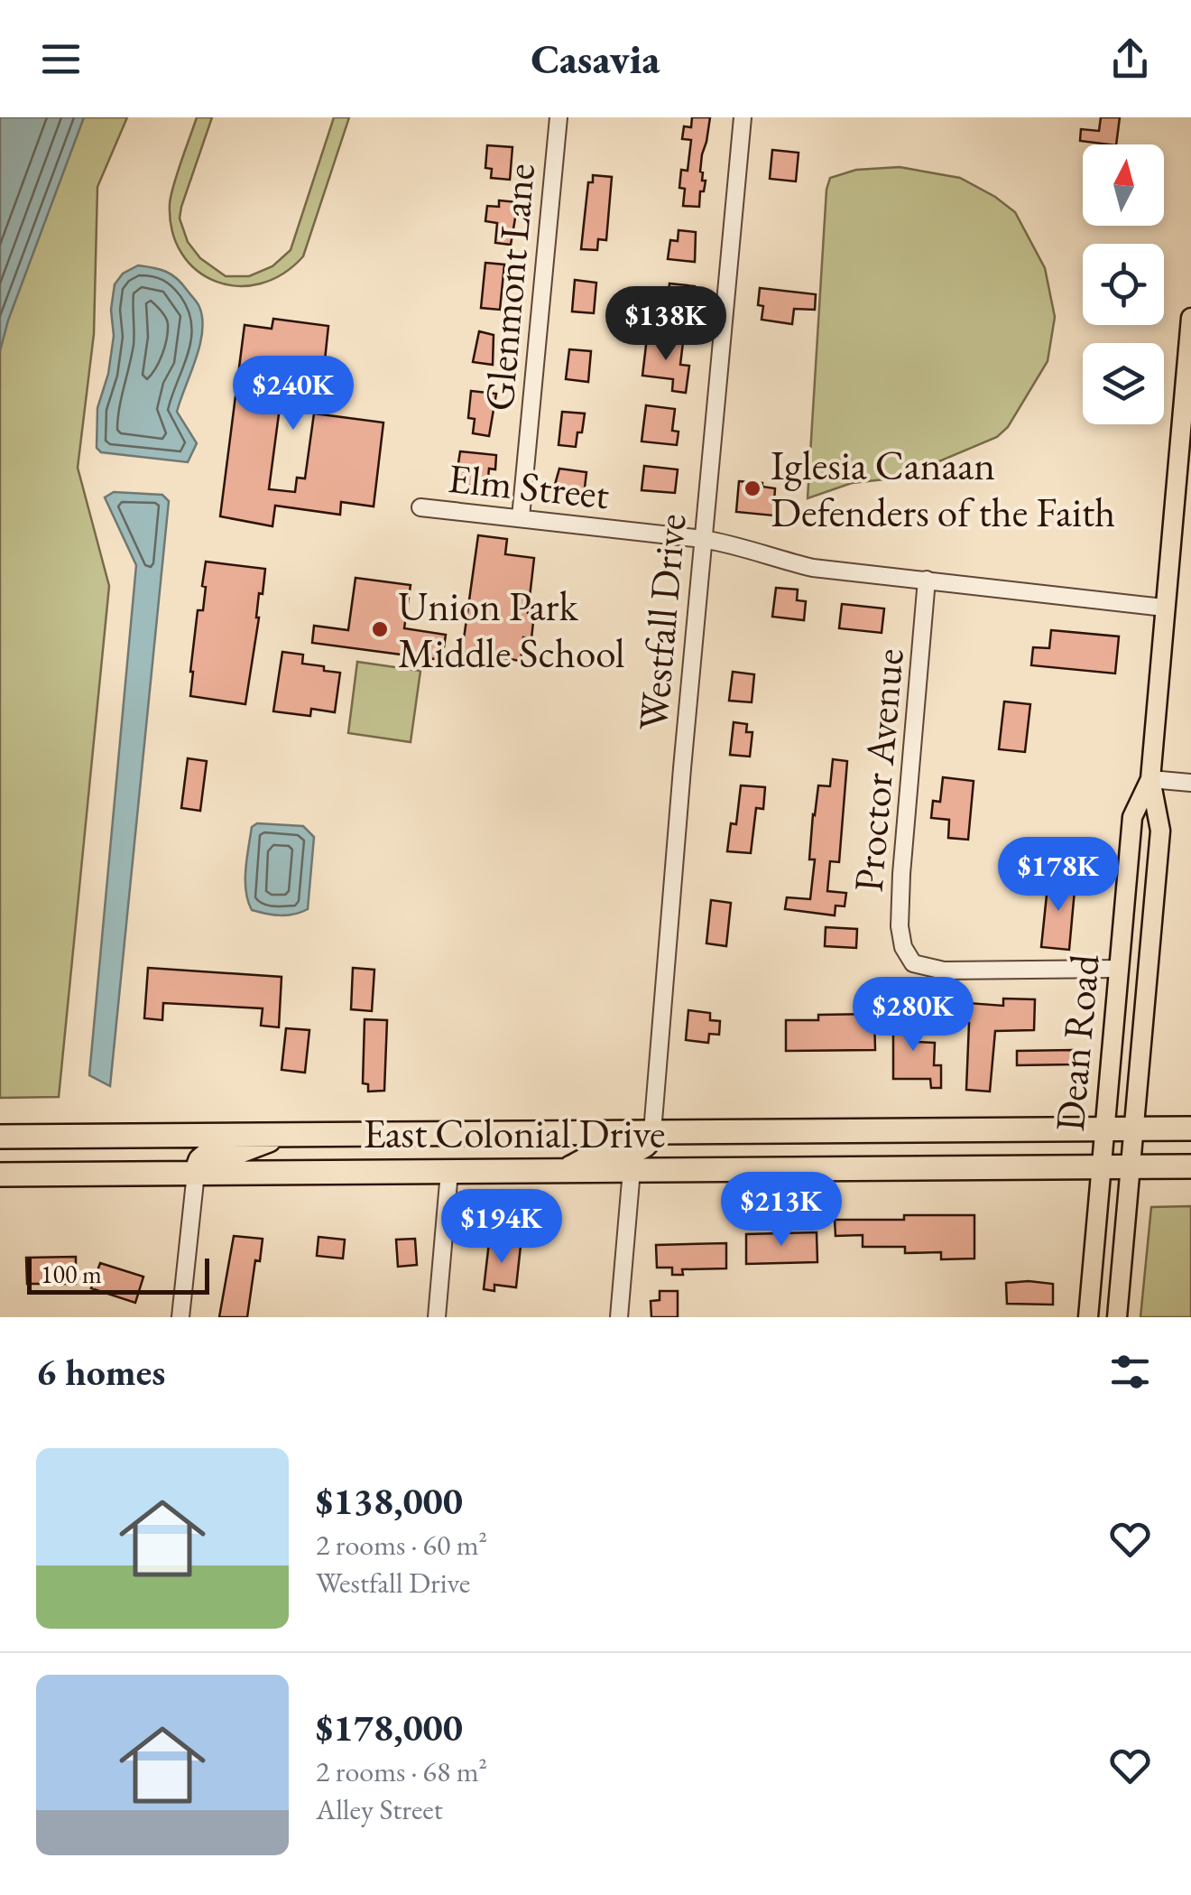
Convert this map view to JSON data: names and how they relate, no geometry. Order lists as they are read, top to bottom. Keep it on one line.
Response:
{"streets":{"highway":["East Colonial Drive"],"main road":["Dean Road"],"street":["Glenmont Lane","Elm Street","Westfall Drive","Proctor Avenue"]},"crossings":[["Glenmont Lane","Elm Street"],["Elm Street","Westfall Drive"],["Elm Street","Proctor Avenue"],["Elm Street","Dean Road"],["Westfall Drive","East Colonial Drive"],["Proctor Avenue","Dean Road"],["Dean Road","East Colonial Drive"]],"places":["Iglesia Canaan Defenders of the Faith","Union Park Middle School"],"scale_bar":"100 m","north":"top","page":{"header":"Casavia","price":["$138K","$240K","$178K","$280K","$213K","$194K"],"scale":"100 m","heading":"6 homes","list":[{"name":"$138,000","note":"2 rooms · 60 m² · Westfall Drive"},{"name":"$178,000","note":"2 rooms · 68 m² · Alley Street"}]}}
